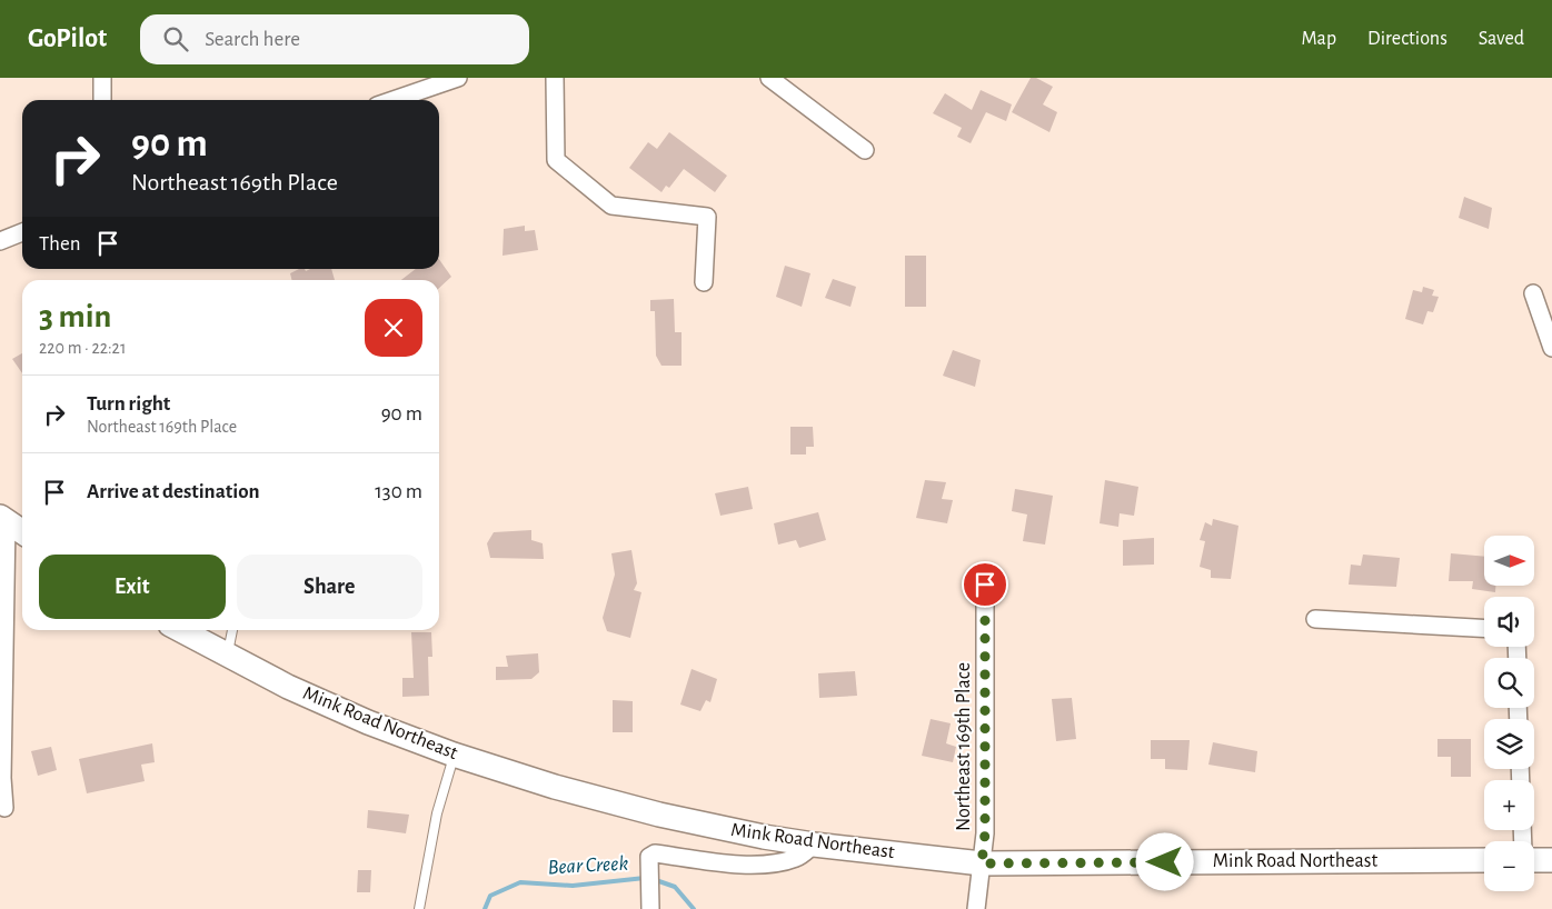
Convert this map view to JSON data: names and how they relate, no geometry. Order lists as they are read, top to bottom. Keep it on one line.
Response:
{"streets":{"street":["Mink Road Northeast","Northeast 169th Place"]},"crossings":[["Mink Road Northeast","Northeast 169th Place"]],"water":["Bear Creek"],"north":"right","page":{"header":"GoPilot","search":"Search here","nav":["Map","Directions","Saved"],"turn":["90 m","Northeast 169th Place"],"then":"Then","heading":["3 min","220 m · 22:21"],"list":[{"name":"Turn right","note":"Northeast 169th Place","value":"90 m"},{"name":"Arrive at destination","value":"130 m"}],"map_buttons":["+","−"],"buttons":["Exit","Share"]}}
